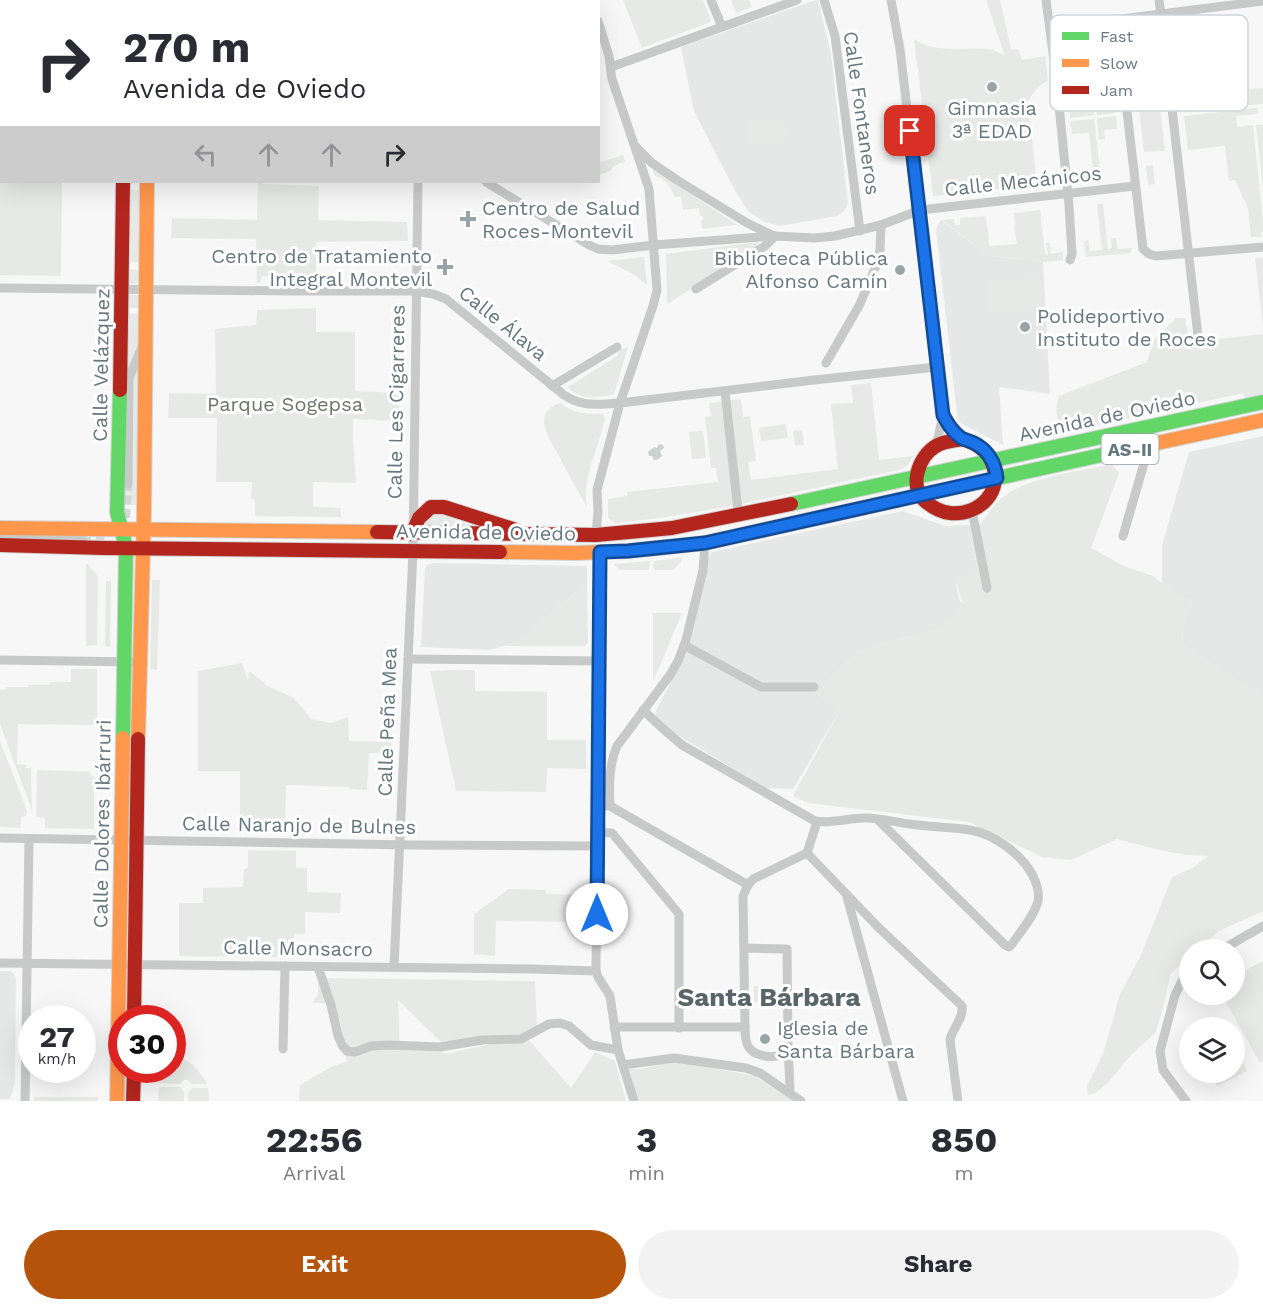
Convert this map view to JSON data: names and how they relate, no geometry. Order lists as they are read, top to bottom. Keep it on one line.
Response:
{"streets":{"main road":["Calle Velázquez","Avenida de Oviedo","AS-II","Calle Dolores Ibárruri"],"street":["Calle Fontaneros","Calle Mecánicos","Calle Álava","Calle Les Cigarreres","Calle Peña Mea","Calle Naranjo de Bulnes","Calle Monsacro"]},"crossings":[["Calle Fontaneros","Calle Mecánicos"],["Calle Álava","Calle Velázquez"],["Calle Álava","Calle Les Cigarreres"],["Calle Velázquez","Avenida de Oviedo"],["Calle Velázquez","Calle Dolores Ibárruri"],["Calle Les Cigarreres","Avenida de Oviedo"],["Calle Les Cigarreres","Calle Peña Mea"],["Avenida de Oviedo","Calle Peña Mea"],["Avenida de Oviedo","Calle Dolores Ibárruri"],["Calle Peña Mea","Calle Naranjo de Bulnes"],["Calle Peña Mea","Calle Monsacro"],["Calle Dolores Ibárruri","Calle Naranjo de Bulnes"],["Calle Dolores Ibárruri","Calle Monsacro"]],"districts":["Santa Bárbara"],"parks":["Parque Sogepsa"],"places":{"other":["Gimnasia 3ª EDAD","Biblioteca Pública Alfonso Camín","Polideportivo Instituto de Roces","Iglesia de Santa Bárbara"],"health":["Centro de Salud Roces-Montevil","Centro de Tratamiento Integral Montevil"]},"legend":["Fast","Slow","Jam"],"page":{"turn":["270 m","Avenida de Oviedo"],"speed":"27 km/h","limit":"30","eta":["22:56","Arrival","3","min","850","m"],"buttons":["Exit","Share"]}}
